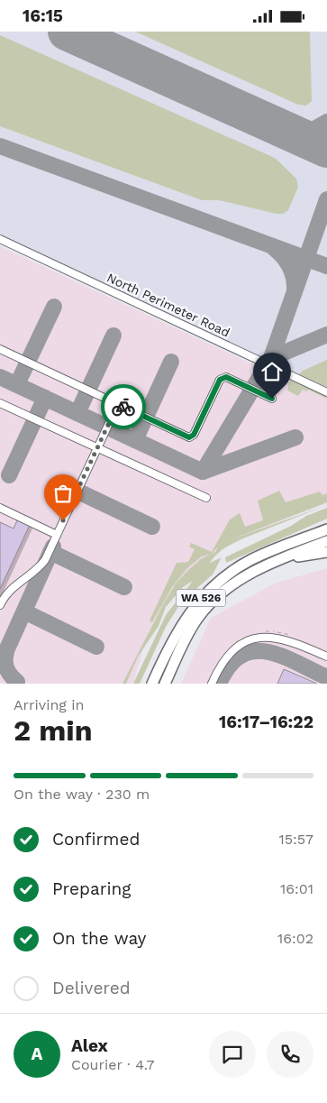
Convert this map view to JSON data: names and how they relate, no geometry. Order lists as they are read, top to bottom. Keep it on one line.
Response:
{"streets":{"highway":["WA 526"],"street":["North Perimeter Road"]},"page":{"status":"16:15","heading":["2 min","Arriving in","16:17–16:22"],"panel":["Alex","Courier · 4.7"],"bar":"On the way · 230 m","list":[["Confirmed","15:57"],["Preparing","16:01"],["On the way","16:02"],"Delivered"],"round":"A"}}
